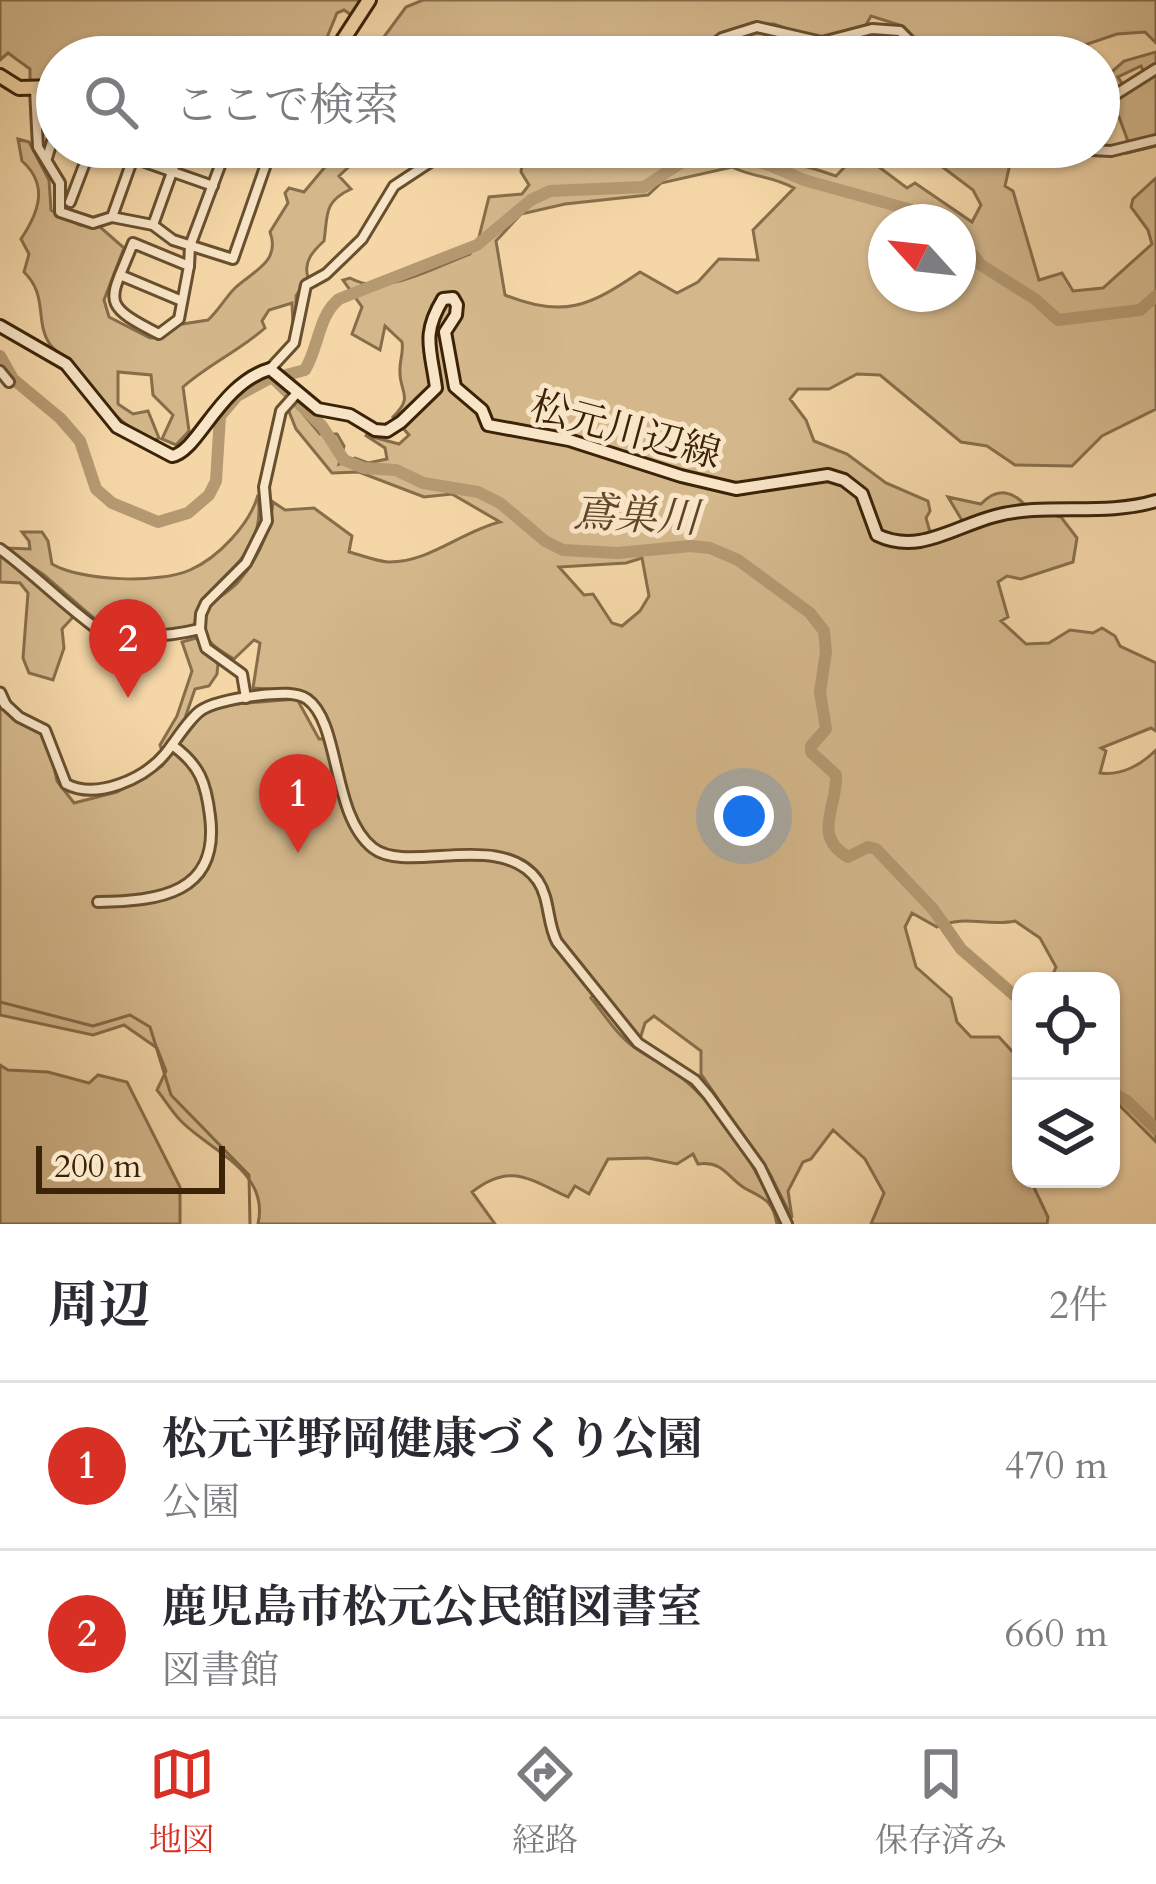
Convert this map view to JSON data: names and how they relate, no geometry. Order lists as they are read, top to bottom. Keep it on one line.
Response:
{"streets":{"main road":["松元川辺線"]},"water":["鳶巣川"],"scale_bar":"200 m","north":"top left","page":{"search":"ここで検索","pins":["2","1"],"scale":"200 m","heading":["周辺","2件"],"list":[{"mark":"1","name":"松元平野岡健康づくり公園","note":"公園","value":"470 m"},{"mark":"2","name":"鹿児島市松元公民館図書室","note":"図書館","value":"660 m"}],"nav":["地図","経路","保存済み"]}}
